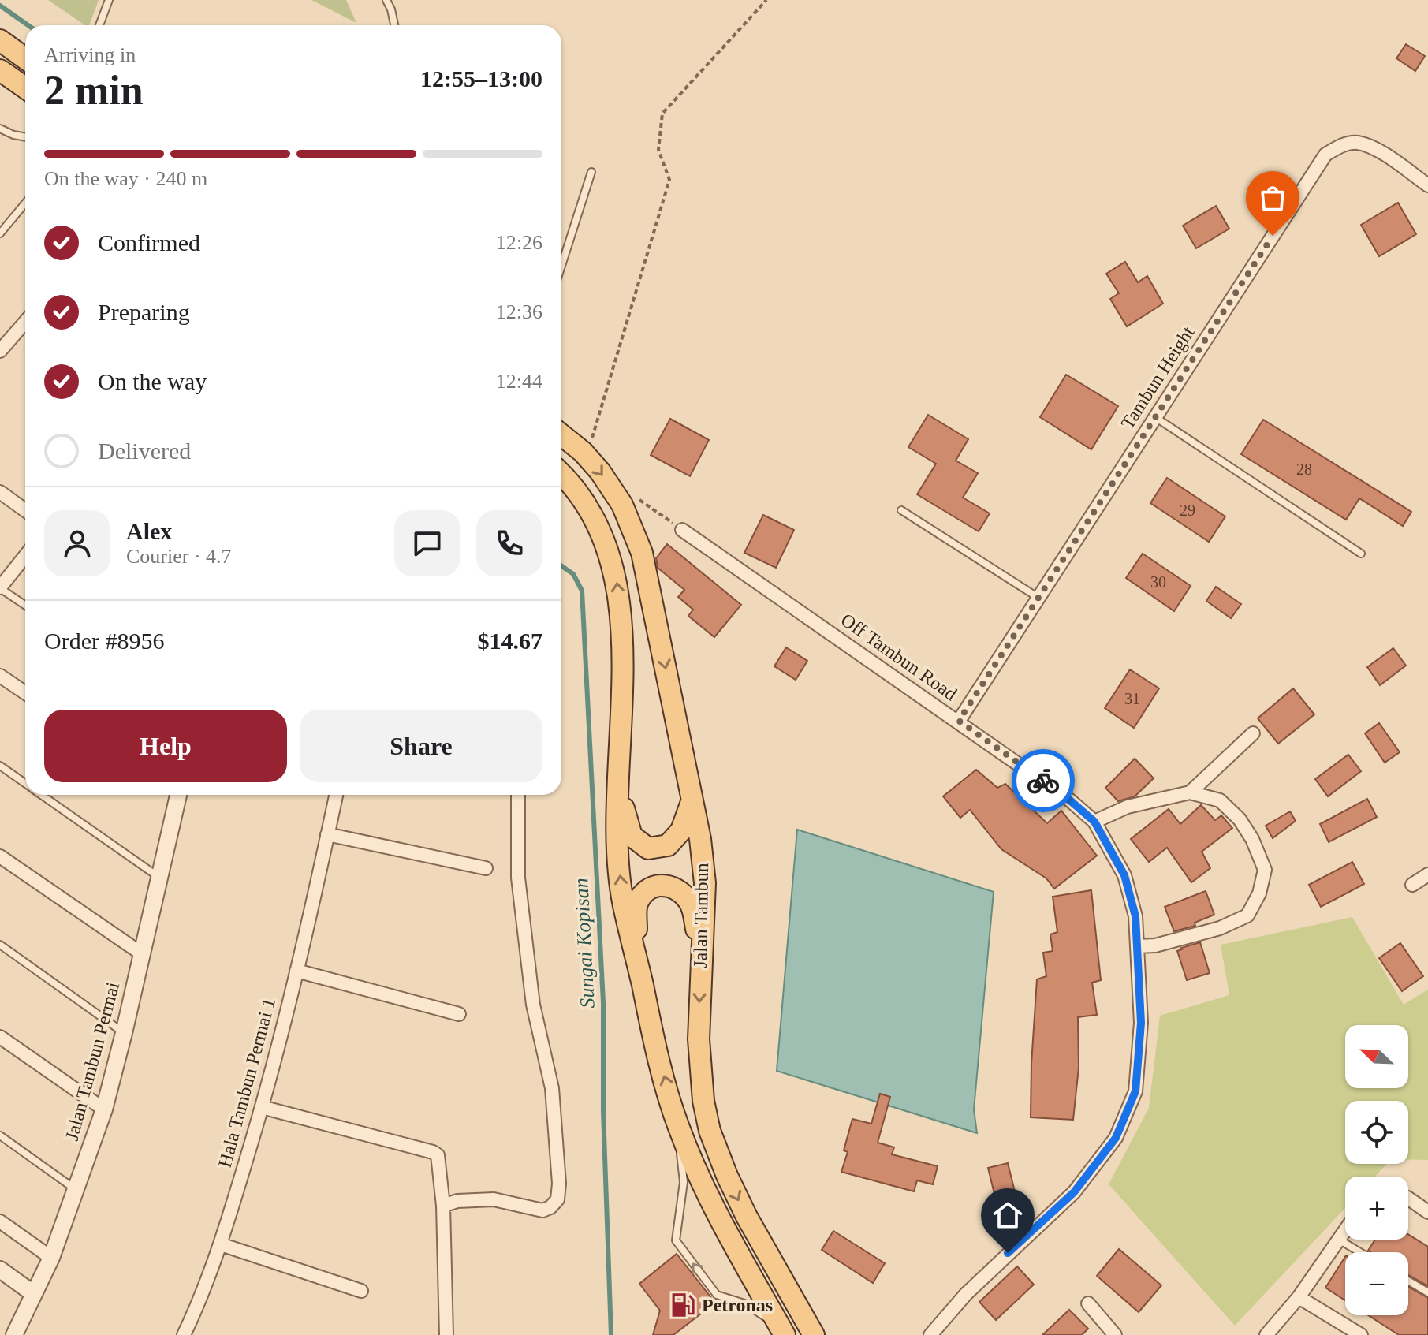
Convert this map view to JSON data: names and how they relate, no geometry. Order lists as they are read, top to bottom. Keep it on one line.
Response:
{"streets":{"main road":["Jalan Tambun"],"street":["Tambun Height","Off Tambun Road","Jalan Tambun Permai","Hala Tambun Permai 1"]},"crossings":[["Tambun Height","Off Tambun Road"]],"water":["Sungai Kopisan"],"places":{"fuel station":["Petronas"]},"house_numbers":["28","29","30","31"],"north":"top left","page":{"heading":["2 min","Arriving in","12:55–13:00"],"panel":["Alex","Courier · 4.7","Order #8956","$14.67"],"bar":"On the way · 240 m","list":[["Confirmed","12:26"],["Preparing","12:36"],["On the way","12:44"],"Delivered"],"buttons":["Help","Share"],"map_buttons":["+","−"]}}
